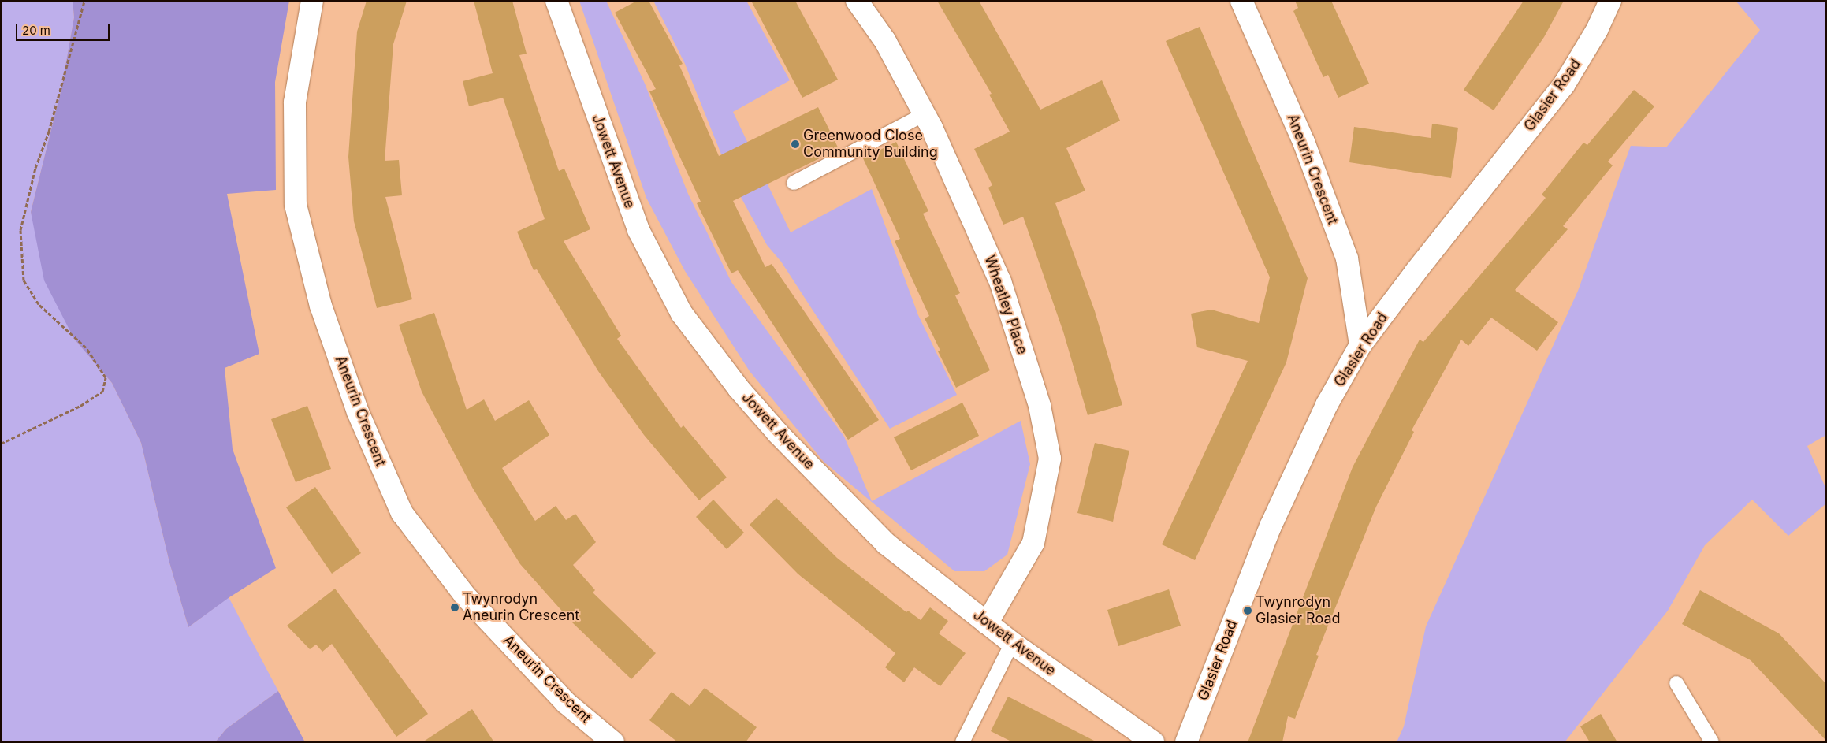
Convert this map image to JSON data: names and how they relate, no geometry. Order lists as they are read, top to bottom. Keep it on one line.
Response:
{"streets":{"street":["Glasier Road","Jowett Avenue","Aneurin Crescent","Wheatley Place"]},"crossings":[["Glasier Road","Aneurin Crescent"],["Jowett Avenue","Wheatley Place"]],"places":["Greenwood Close Community Building","Twynrodyn Aneurin Crescent","Twynrodyn Glasier Road"],"scale_bar":"20 m"}
